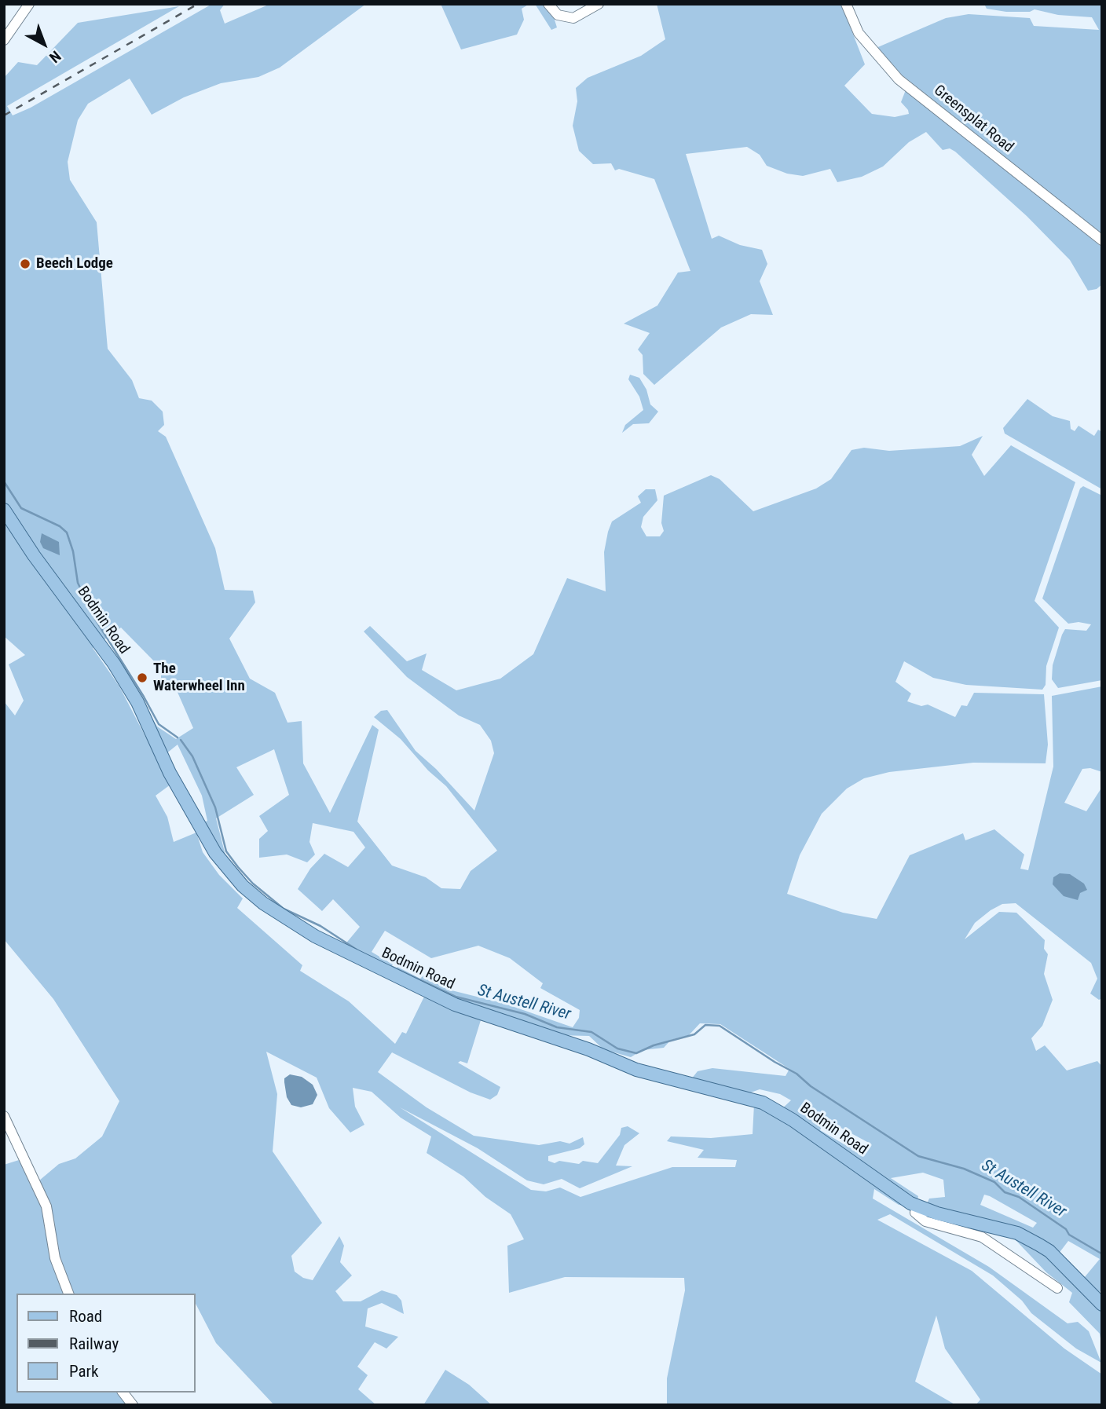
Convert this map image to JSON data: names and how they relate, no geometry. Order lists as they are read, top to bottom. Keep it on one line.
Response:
{"streets":{"main road":["Bodmin Road"],"street":["Greensplat Road"]},"water":["St Austell River"],"places":["Beech Lodge","The Waterwheel Inn"],"legend":["Road","Railway","Park"],"north":"bottom right"}
